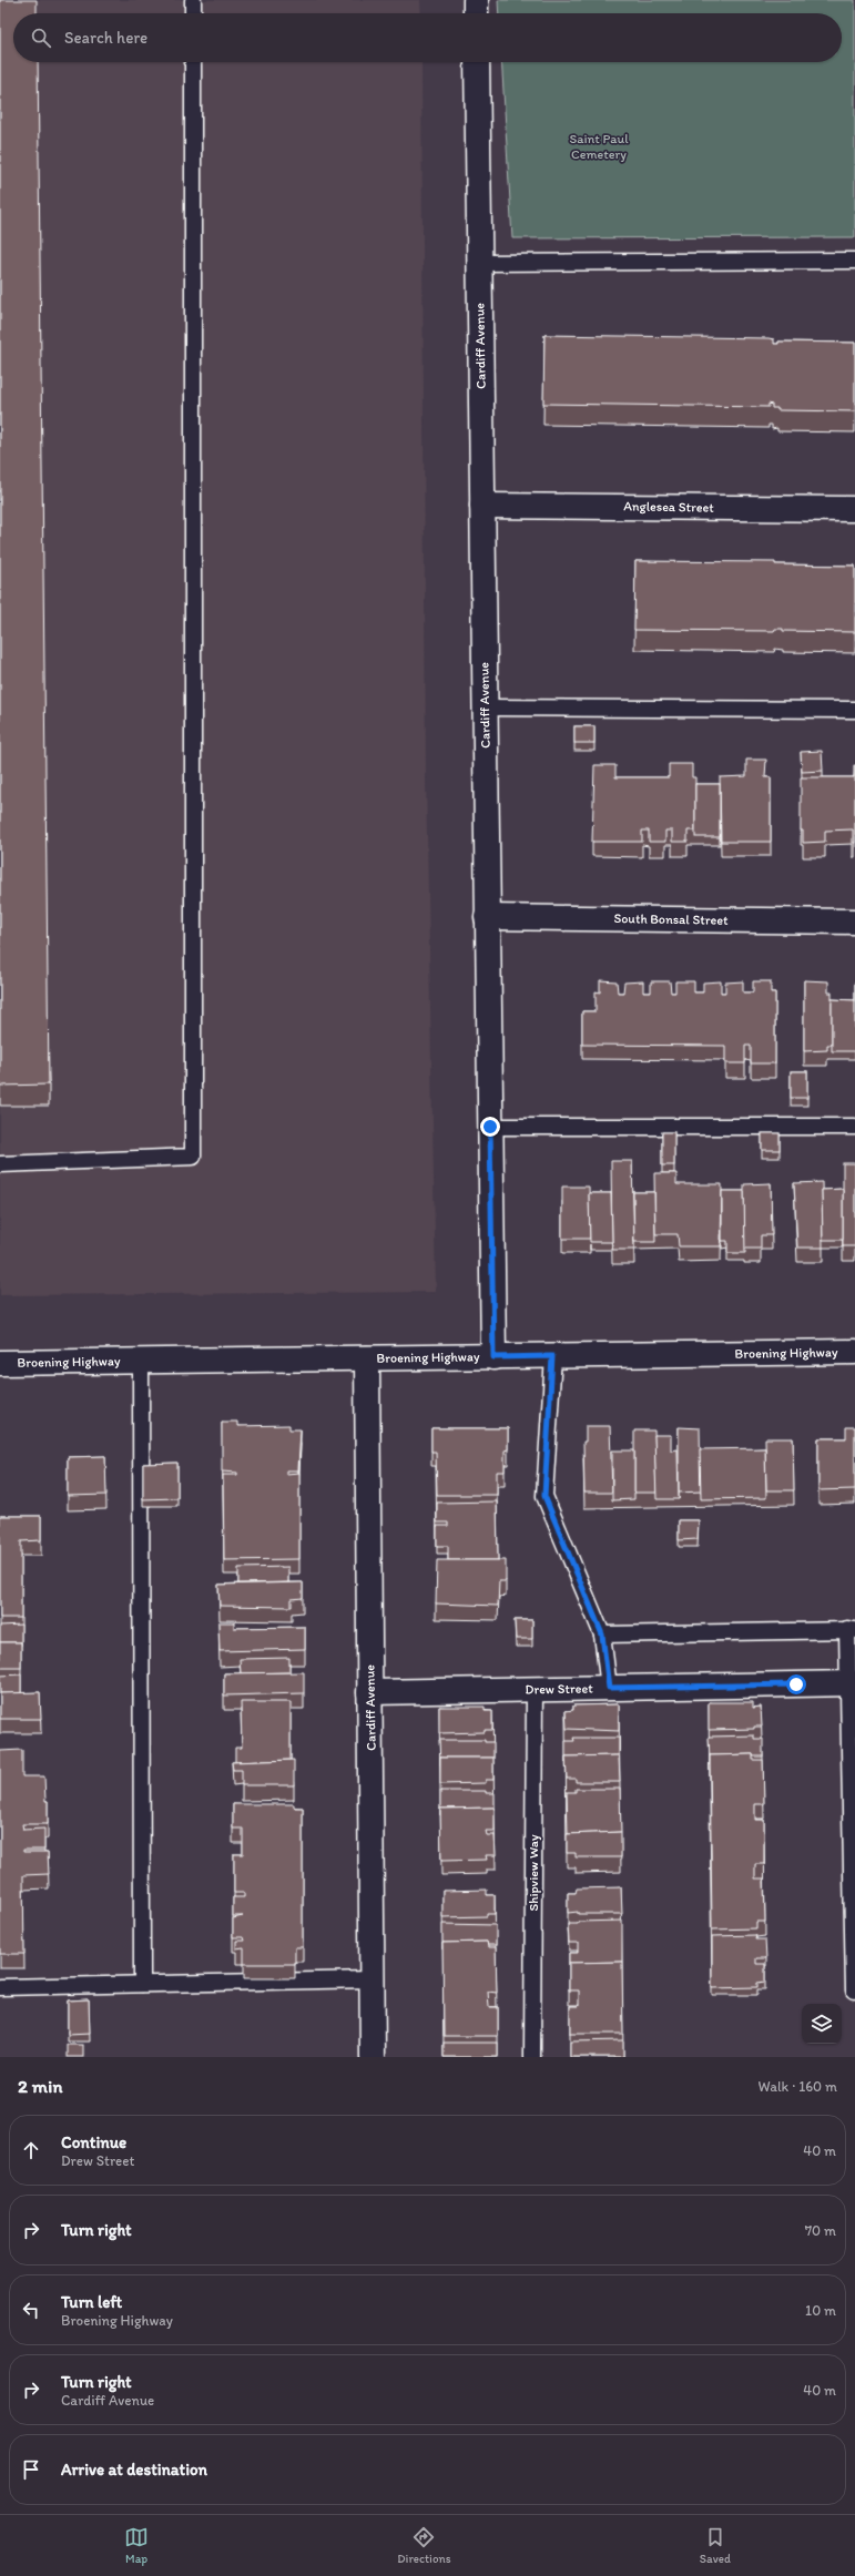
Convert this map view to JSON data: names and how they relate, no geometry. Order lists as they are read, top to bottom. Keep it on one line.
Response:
{"streets":{"street":["Cardiff Avenue","Anglesea Street","South Bonsal Street","Broening Highway","Drew Street"],"lane":["Shipview Way"]},"crossings":[["Cardiff Avenue","Anglesea Street"],["Cardiff Avenue","South Bonsal Street"],["Cardiff Avenue","Broening Highway"],["Cardiff Avenue","Drew Street"],["Drew Street","Shipview Way"]],"parks":["Saint Paul Cemetery"],"page":{"search":"Search here","heading":["2 min","Walk · 160 m"],"list":[["Continue","Drew Street","40 m"],["Turn right","70 m"],["Turn left","Broening Highway","10 m"],["Turn right","Cardiff Avenue","40 m"],"Arrive at destination"],"nav":["Map","Directions","Saved"]}}
